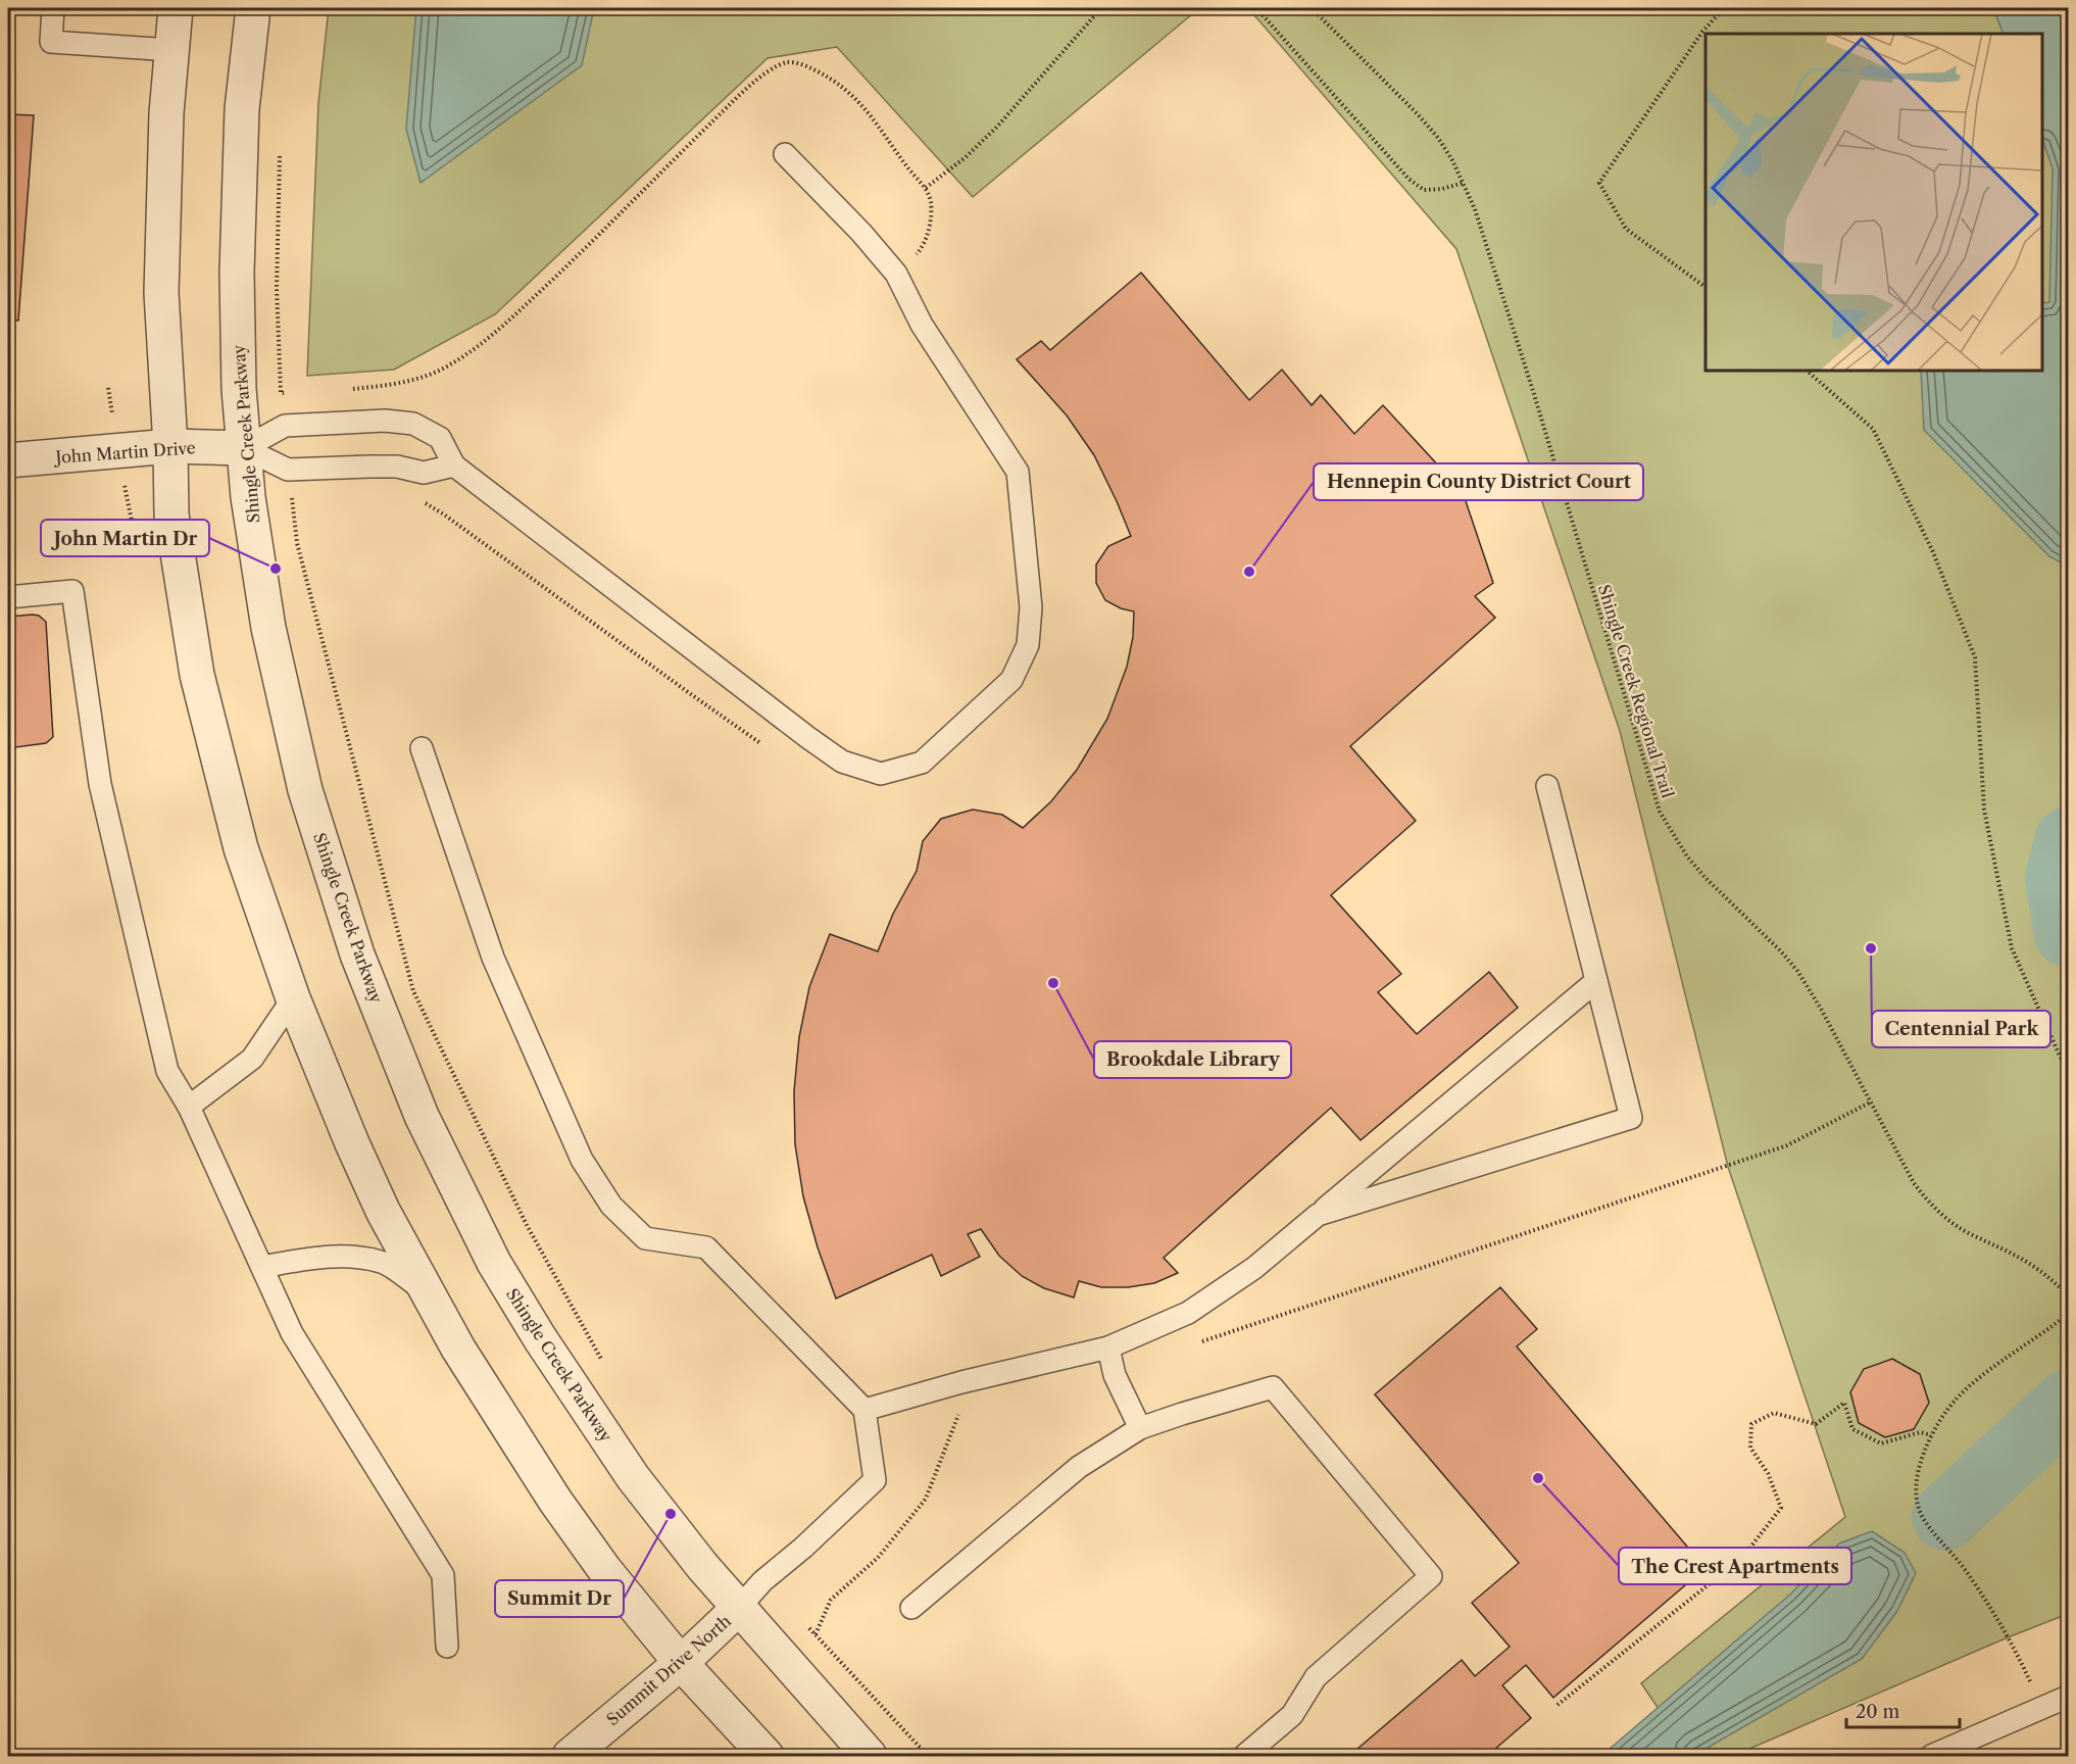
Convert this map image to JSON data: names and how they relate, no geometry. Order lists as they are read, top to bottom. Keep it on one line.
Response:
{"streets":{"street":["Shingle Creek Parkway","John Martin Drive","Summit Drive North"],"path":["Shingle Creek Regional Trail"]},"crossings":[["Shingle Creek Parkway","John Martin Drive"],["Shingle Creek Parkway","Summit Drive North"]],"places":["John Martin Dr","Hennepin County District Court","Centennial Park","Brookdale Library","The Crest Apartments","Summit Dr"],"scale_bar":"20 m"}
